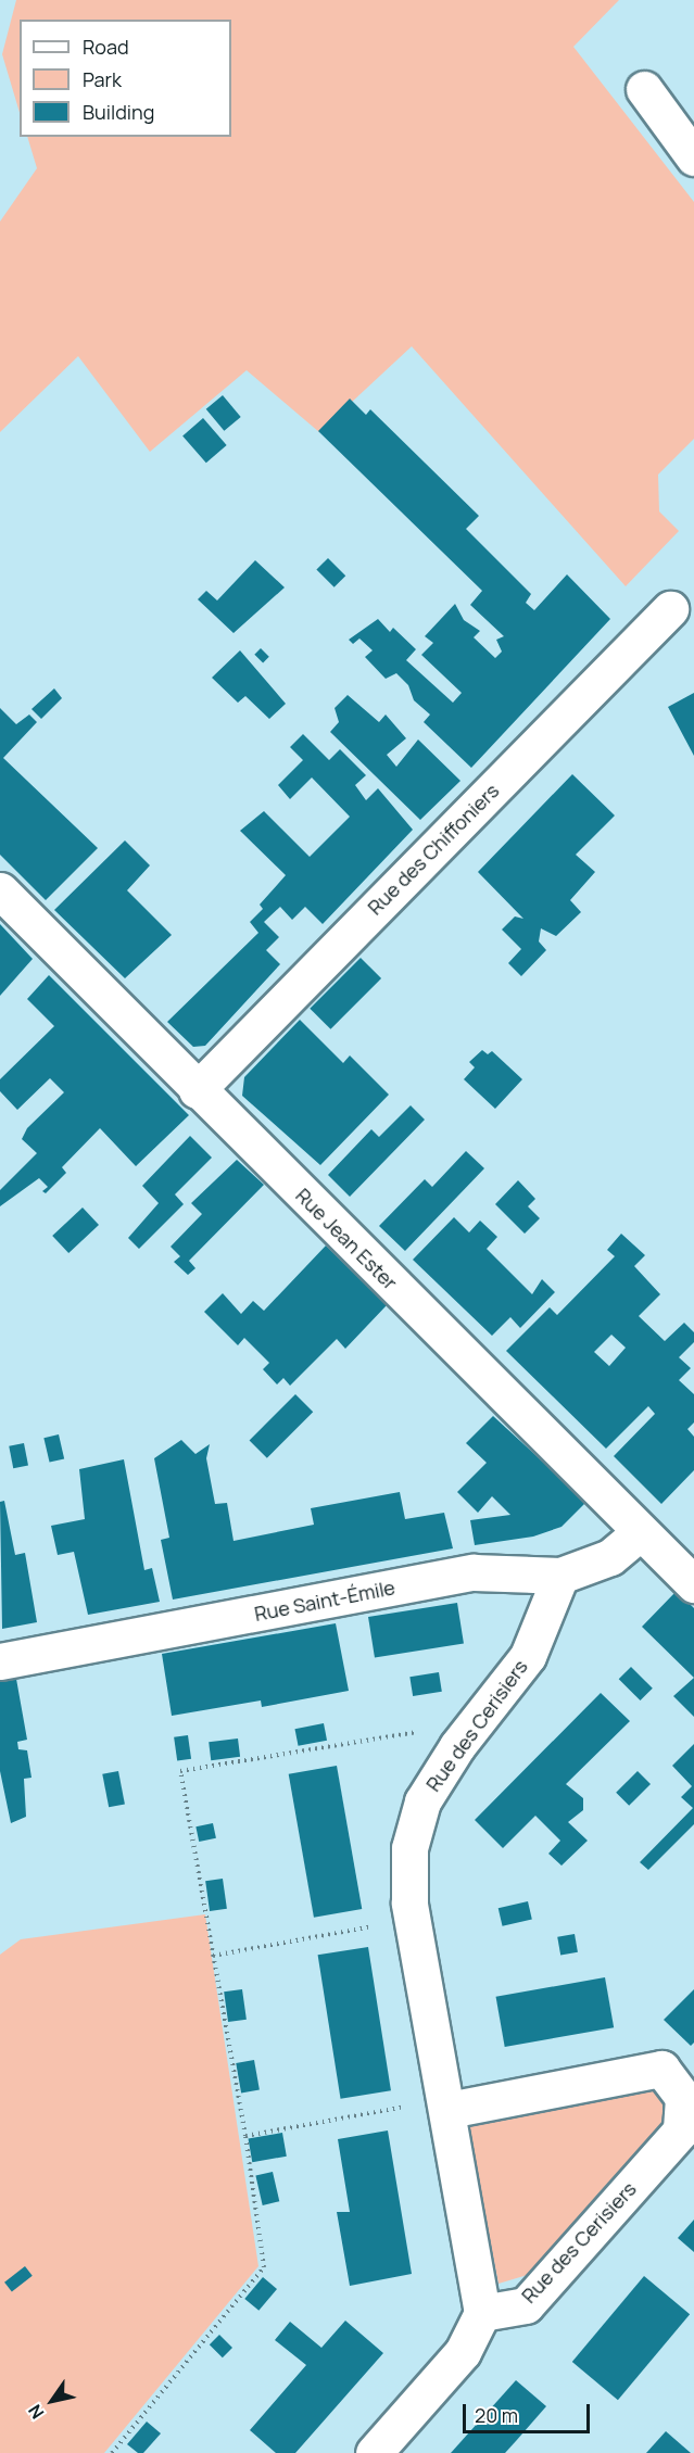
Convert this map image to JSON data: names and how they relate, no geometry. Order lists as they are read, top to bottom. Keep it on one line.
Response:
{"streets":{"street":["Rue des Chiffoniers","Rue Jean Ester","Rue Saint-Émile","Rue des Cerisiers"]},"crossings":[["Rue des Chiffoniers","Rue Jean Ester"],["Rue Jean Ester","Rue Saint-Émile"],["Rue Saint-Émile","Rue des Cerisiers"]],"legend":["Road","Park","Building"],"scale_bar":"20 m","north":"bottom left"}
